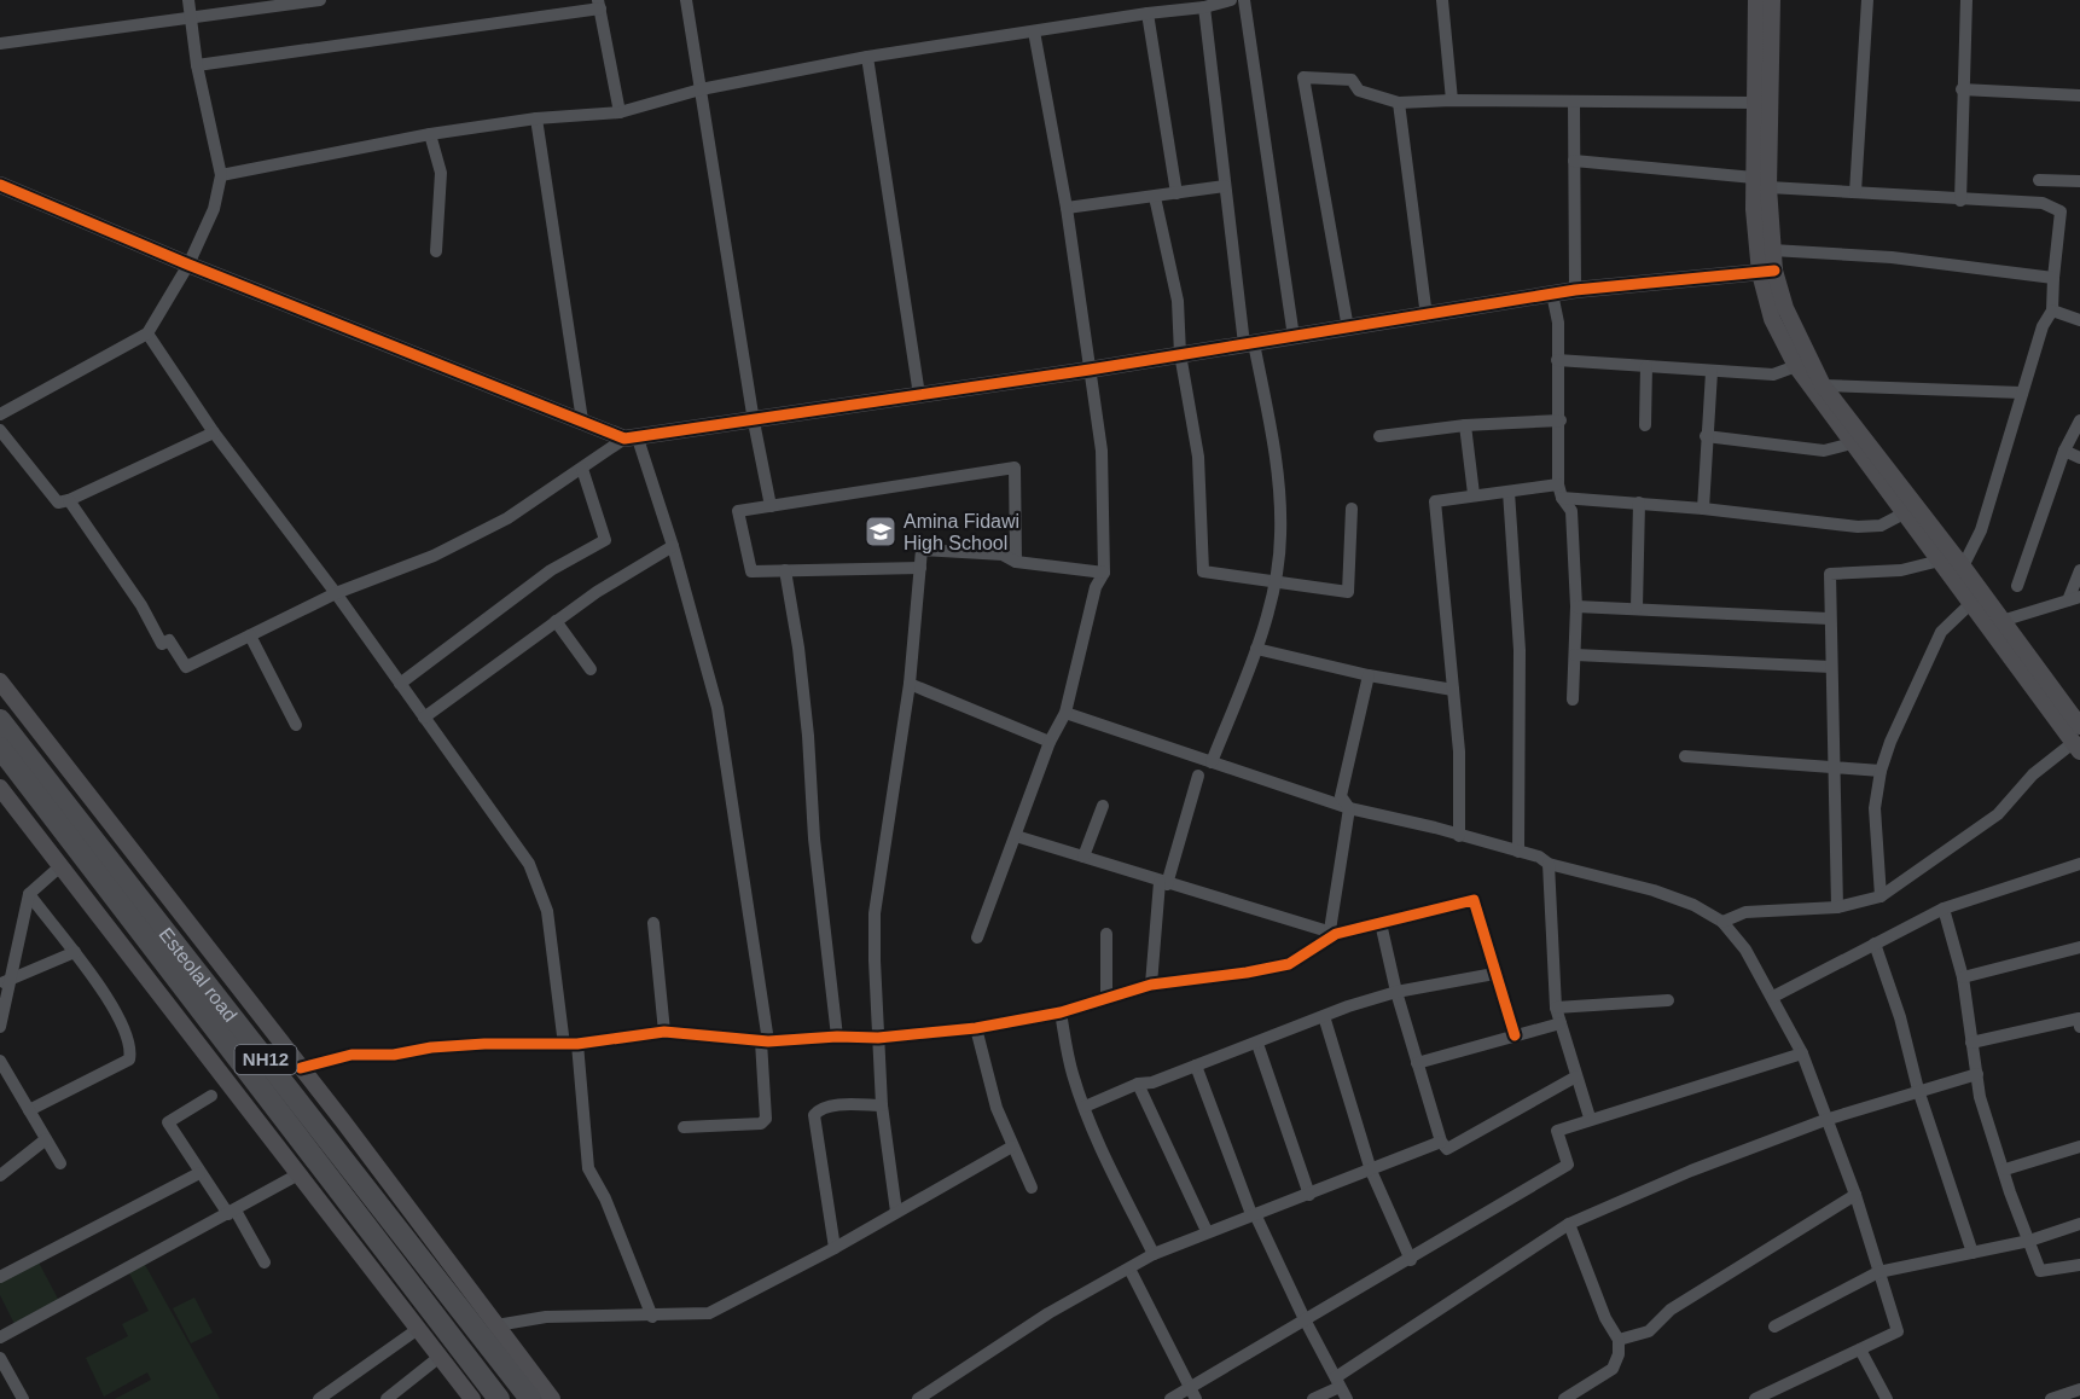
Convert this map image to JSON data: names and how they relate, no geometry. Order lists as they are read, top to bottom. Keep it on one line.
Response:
{"streets":{"highway":["Esteolal road","NH12"]},"places":{"school or university":["Amina Fidawi High School"]}}
